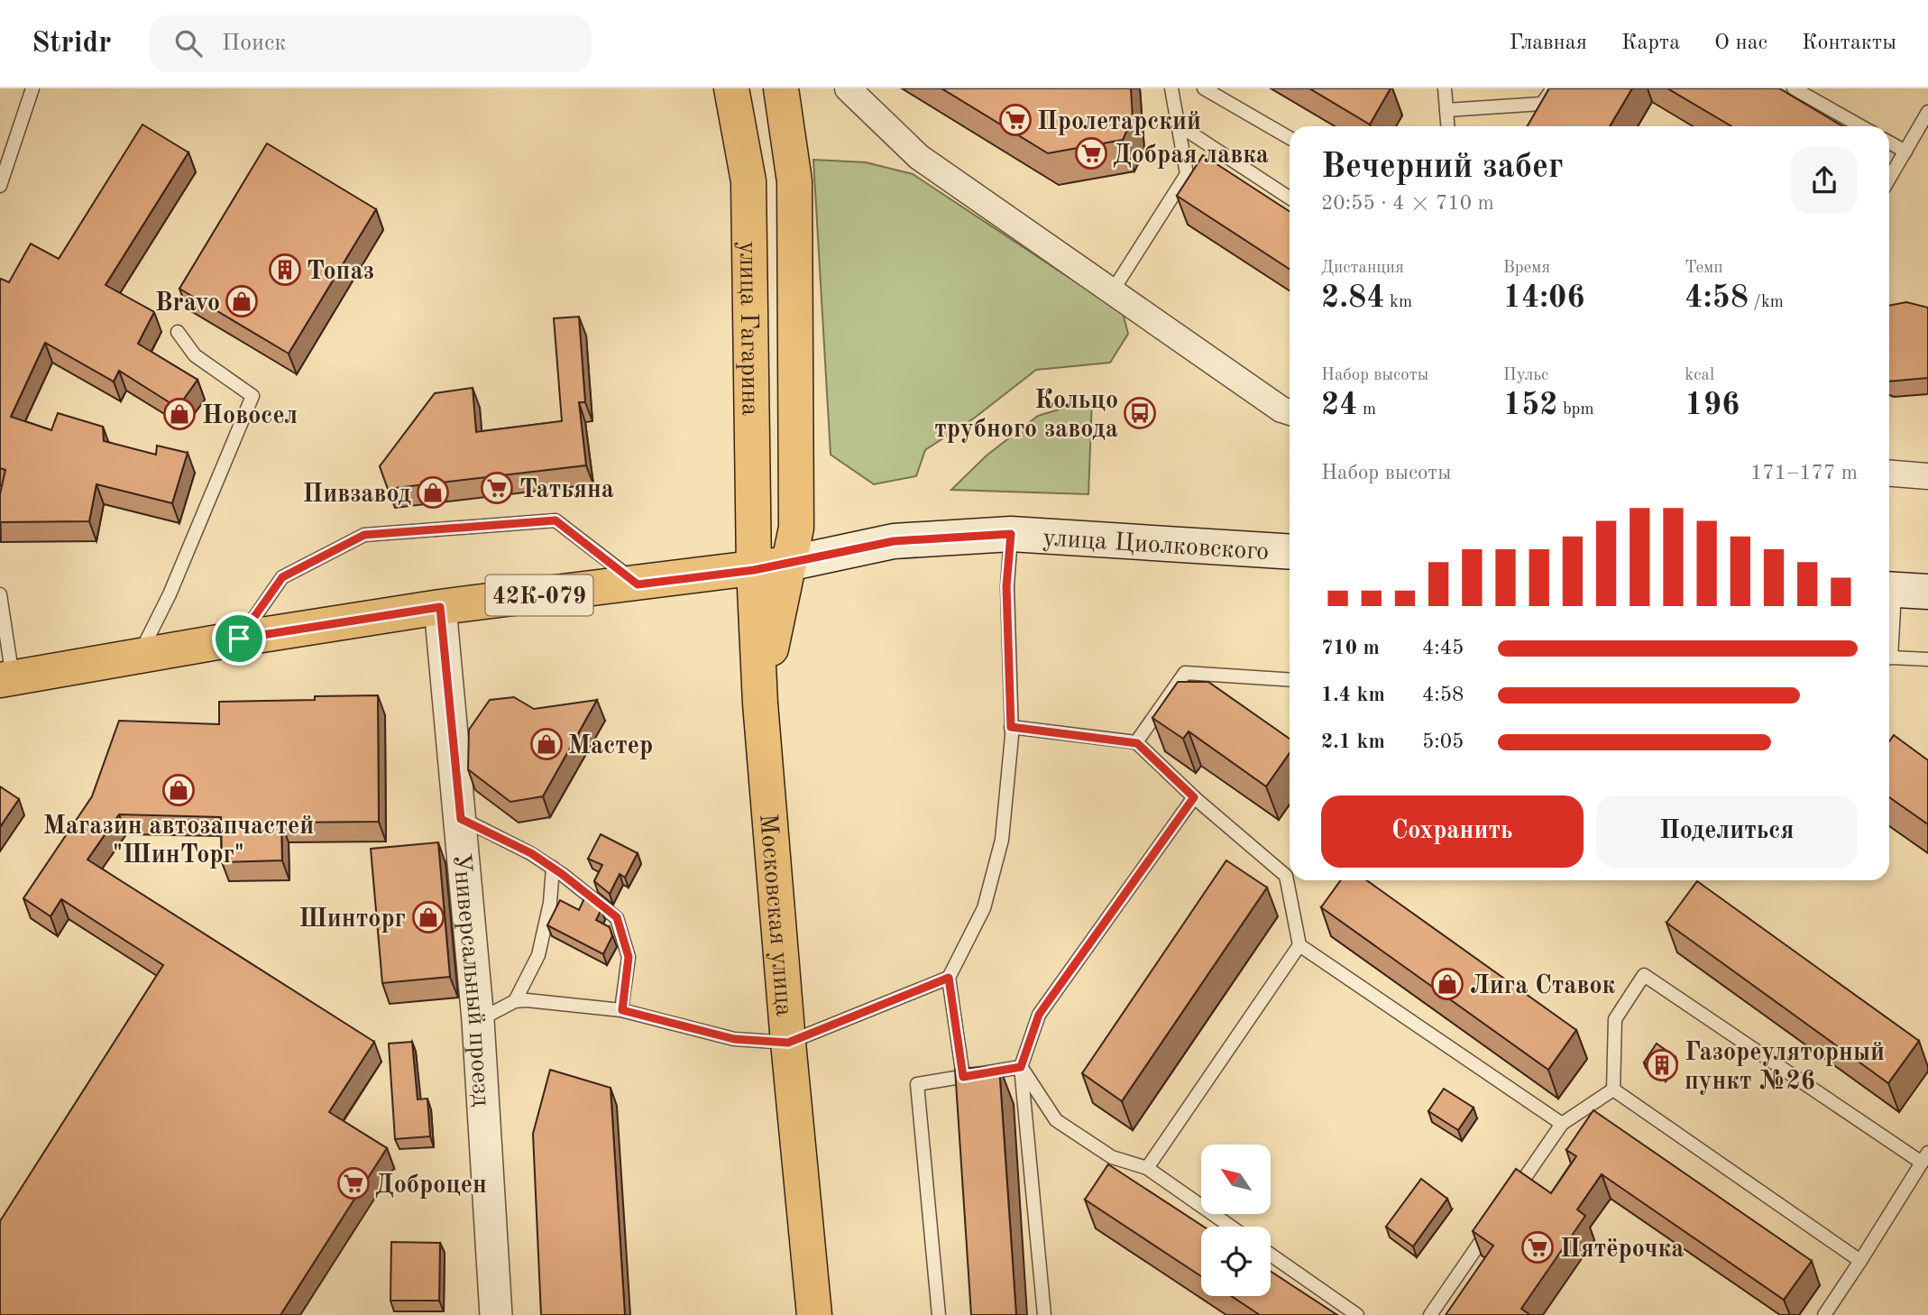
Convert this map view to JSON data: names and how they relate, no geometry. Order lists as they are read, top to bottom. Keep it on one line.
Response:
{"streets":{"main road":["улица Гагарина","улица Циолковского","42К-079","Московская улица"],"street":["Универсальный проезд"]},"crossings":[["улица Гагарина","улица Циолковского"],["улица Гагарина","42К-079"],["улица Гагарина","Московская улица"],["улица Циолковского","42К-079"],["улица Циолковского","Московская улица"],["42К-079","Московская улица"],["42К-079","Универсальный проезд"]],"places":{"supermarket":["Пролетарский","Добрая лавка","Татьяна","Доброцен","Пятёрочка"],"building":["Топаз","Газореуляторный пункт №26"],"shop":["Bravo","Новосел","Пивзавод","Мастер","Магазин автозапчастей \"ШинТорг\"","Шинторг","Лига Ставок"],"bus stop":["Кольцо трубного завода"]},"north":"top left","page":{"header":"Stridr","search":"Поиск","nav":["Главная","Карта","О нас","Контакты"],"heading":["Вечерний забег","20:55 · 4 × 710 m"],"stats":[["Дистанция","2.84 km"],["Время","14:06"],["Темп","4:58 /km"],["Набор высоты","24 m"],["Пульс","152 bpm"],["kcal","196"]],"chart":["Набор высоты","171–177 m"],"list":[{"name":"710 m","note":"4:45"},{"name":"1.4 km","note":"4:58"},{"name":"2.1 km","note":"5:05"}],"buttons":["Сохранить","Поделиться"]}}
